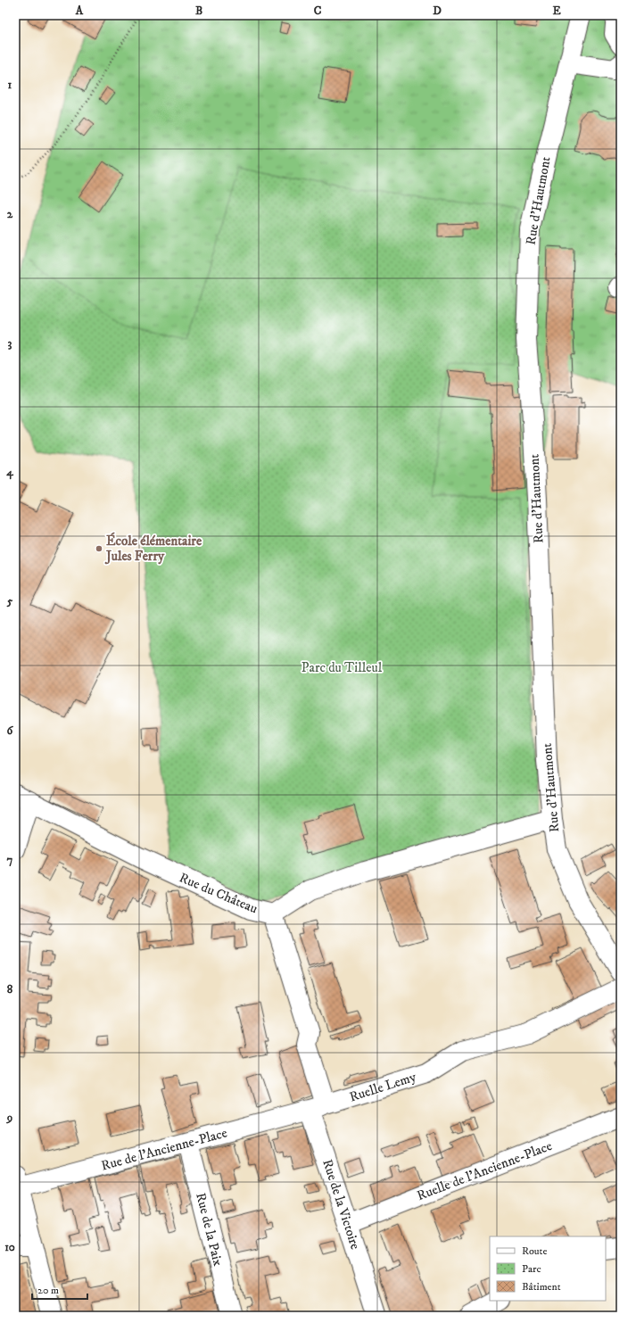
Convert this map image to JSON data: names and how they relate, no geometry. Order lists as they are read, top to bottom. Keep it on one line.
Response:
{"streets":{"street":["Rue d'Hautmont","Rue du Château","Ruelle Lemy","Rue de l'Ancienne-Place","Ruelle de l'Ancienne-Place","Rue de la Victoire","Rue de la Paix"]},"crossings":[["Rue d'Hautmont","Rue du Château"],["Ruelle Lemy","Rue de l'Ancienne-Place"],["Ruelle Lemy","Rue de la Victoire"],["Rue de l'Ancienne-Place","Rue de la Victoire"],["Rue de l'Ancienne-Place","Rue de la Paix"],["Ruelle de l'Ancienne-Place","Rue de la Victoire"]],"parks":["Parc du Tilleul"],"places":["École élémentaire Jules Ferry"],"legend":["Route","Parc","Bâtiment"],"scale_bar":"20 m","grid":{"columns":["A","B","C","D","E"],"rows":["1","2","3","4","5","6","7","8","9","10"]}}
